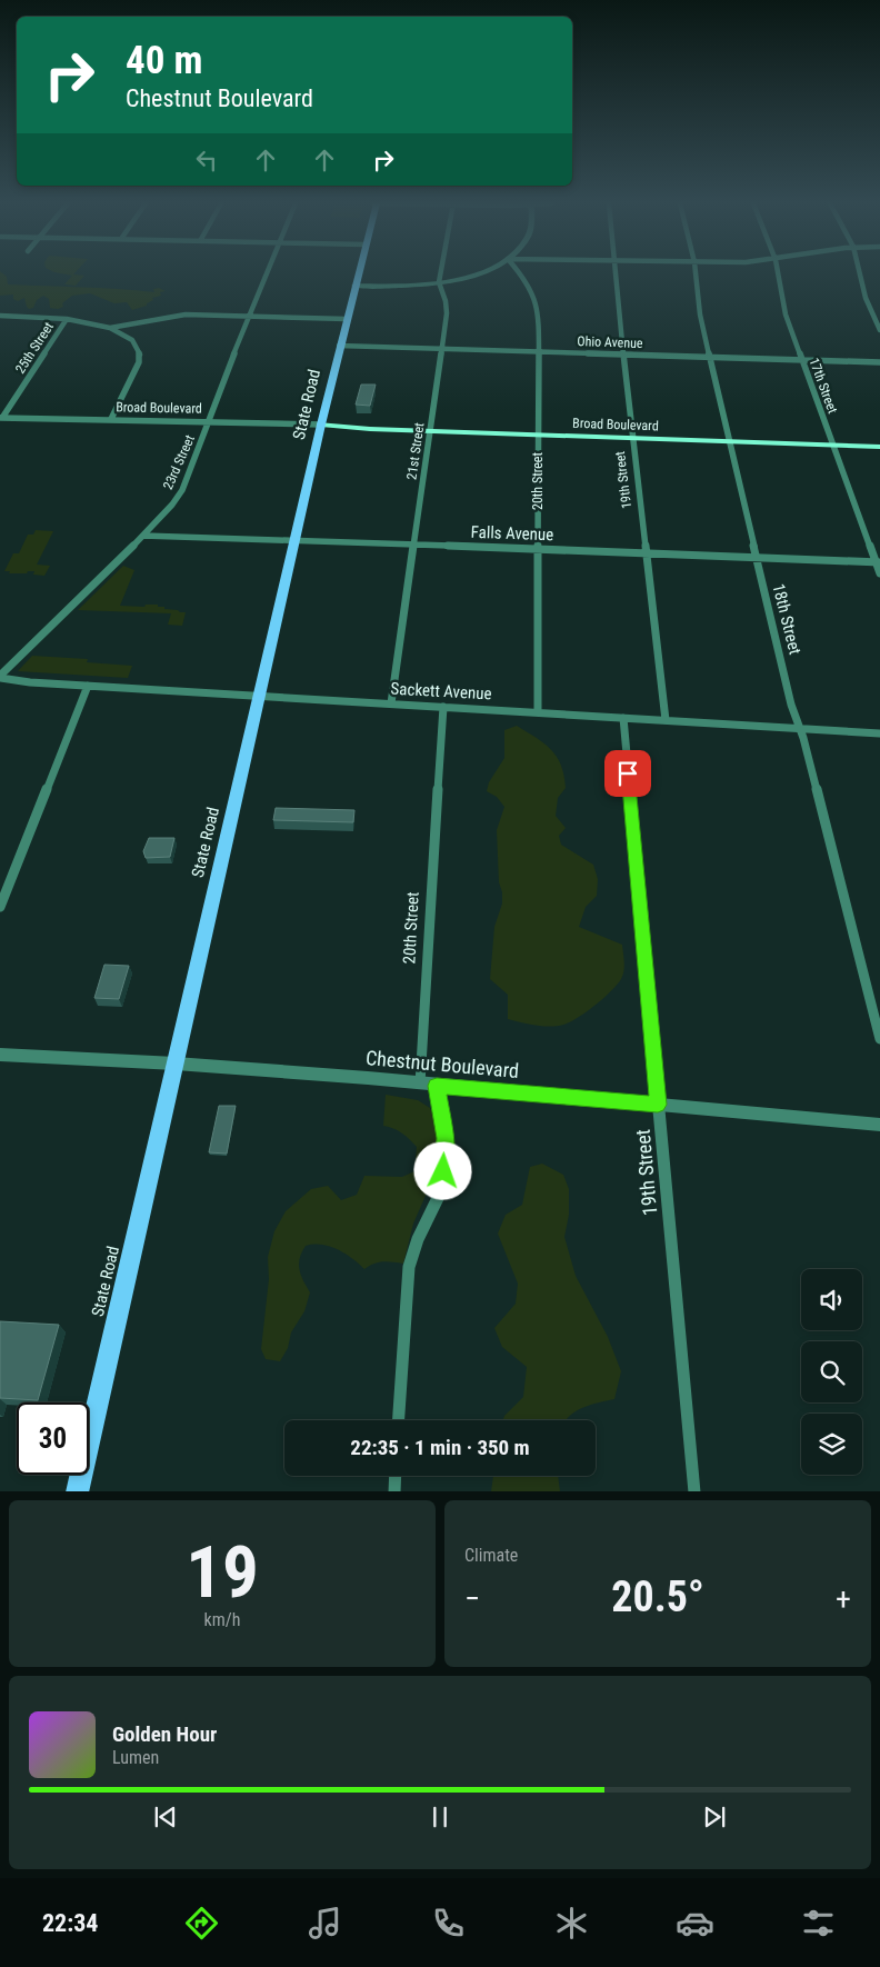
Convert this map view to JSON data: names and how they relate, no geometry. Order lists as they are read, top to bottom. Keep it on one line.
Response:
{"streets":{"main road":["State Road","Broad Boulevard"],"street":["Ohio Avenue","25th Street","17th Street","21st Street","23rd Street","19th Street","20th Street","Falls Avenue","18th Street","Sackett Avenue","Chestnut Boulevard"]},"crossings":[["Ohio Avenue","17th Street"],["Ohio Avenue","State Road"],["Ohio Avenue","21st Street"],["Ohio Avenue","19th Street"],["Ohio Avenue","20th Street"],["Ohio Avenue","18th Street"],["25th Street","Broad Boulevard"],["17th Street","Broad Boulevard"],["17th Street","Falls Avenue"],["State Road","Broad Boulevard"],["State Road","Falls Avenue"],["State Road","Sackett Avenue"],["State Road","Chestnut Boulevard"],["Broad Boulevard","21st Street"],["Broad Boulevard","23rd Street"],["Broad Boulevard","19th Street"],["Broad Boulevard","20th Street"],["Broad Boulevard","18th Street"],["21st Street","Falls Avenue"],["21st Street","Sackett Avenue"],["23rd Street","Falls Avenue"],["23rd Street","Sackett Avenue"],["19th Street","Falls Avenue"],["19th Street","Sackett Avenue"],["19th Street","Chestnut Boulevard"],["20th Street","Falls Avenue"],["20th Street","Sackett Avenue"],["20th Street","Chestnut Boulevard"],["Falls Avenue","18th Street"],["18th Street","Sackett Avenue"]],"page":{"turn":["40 m","Chestnut Boulevard"],"limit":"30","trip":"22:35 · 1 min · 350 m","tile":[["19","km/h"],"Climate"],"heat":["−","20.5°","+"],"song":["Golden Hour","Lumen"],"tabs":"22:34"}}
